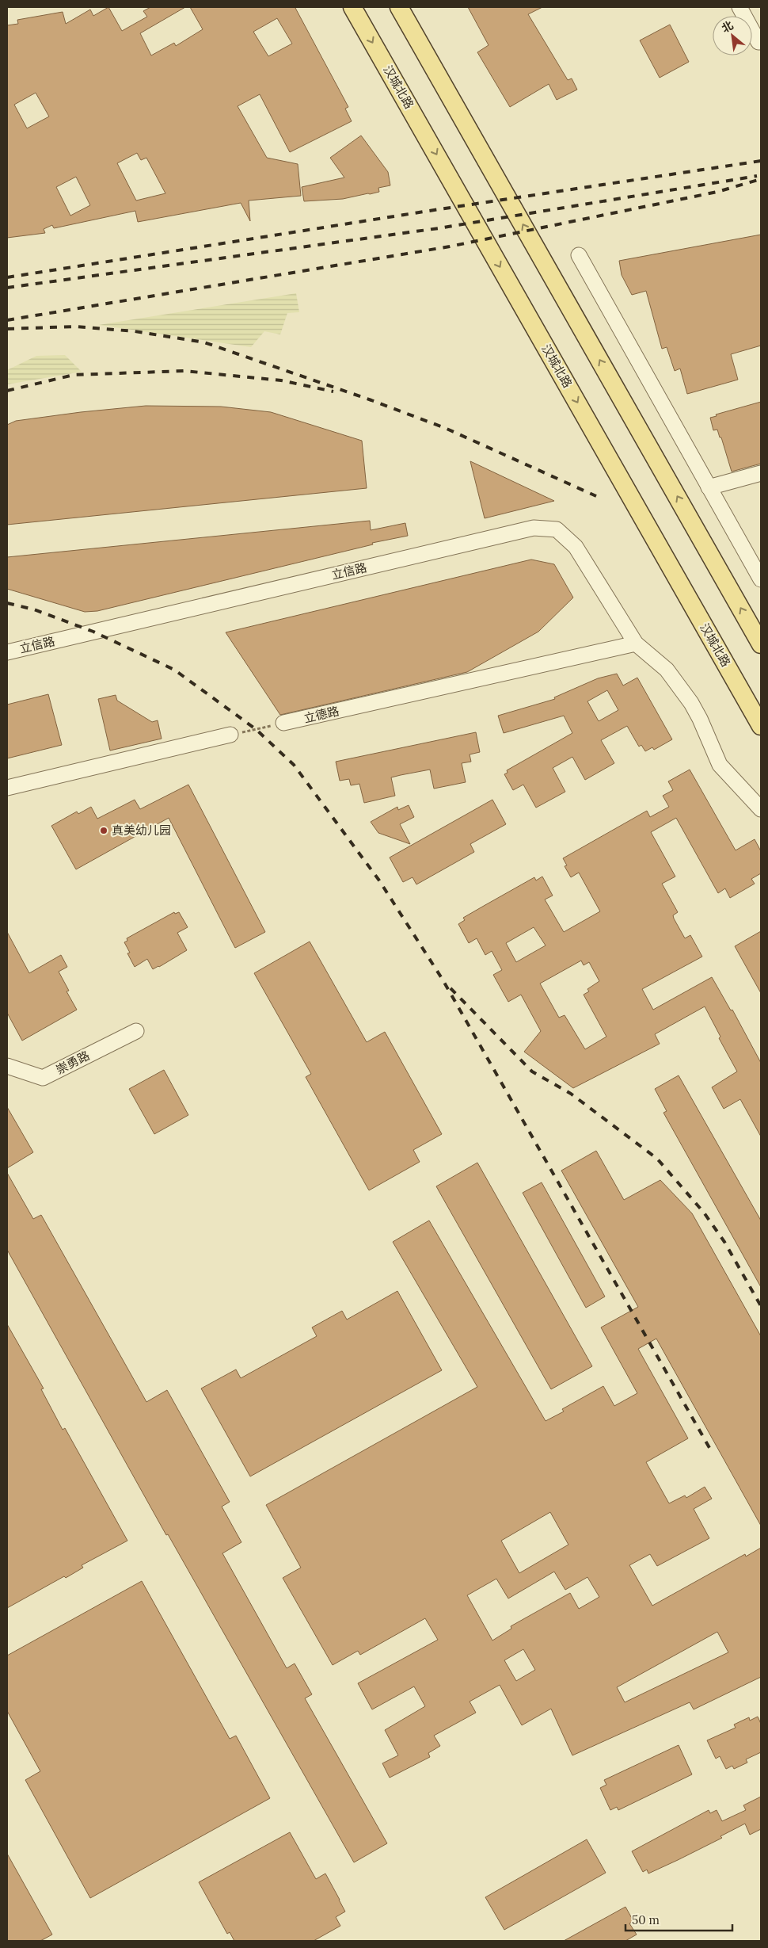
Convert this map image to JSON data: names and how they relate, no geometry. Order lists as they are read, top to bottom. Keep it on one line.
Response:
{"streets":{"main road":["汉城北路"],"street":["立信路","立德路","崇勇路"]},"crossings":[["立信路","立德路"]],"places":["真美幼儿园"],"scale_bar":"50 m","north":"top left"}
